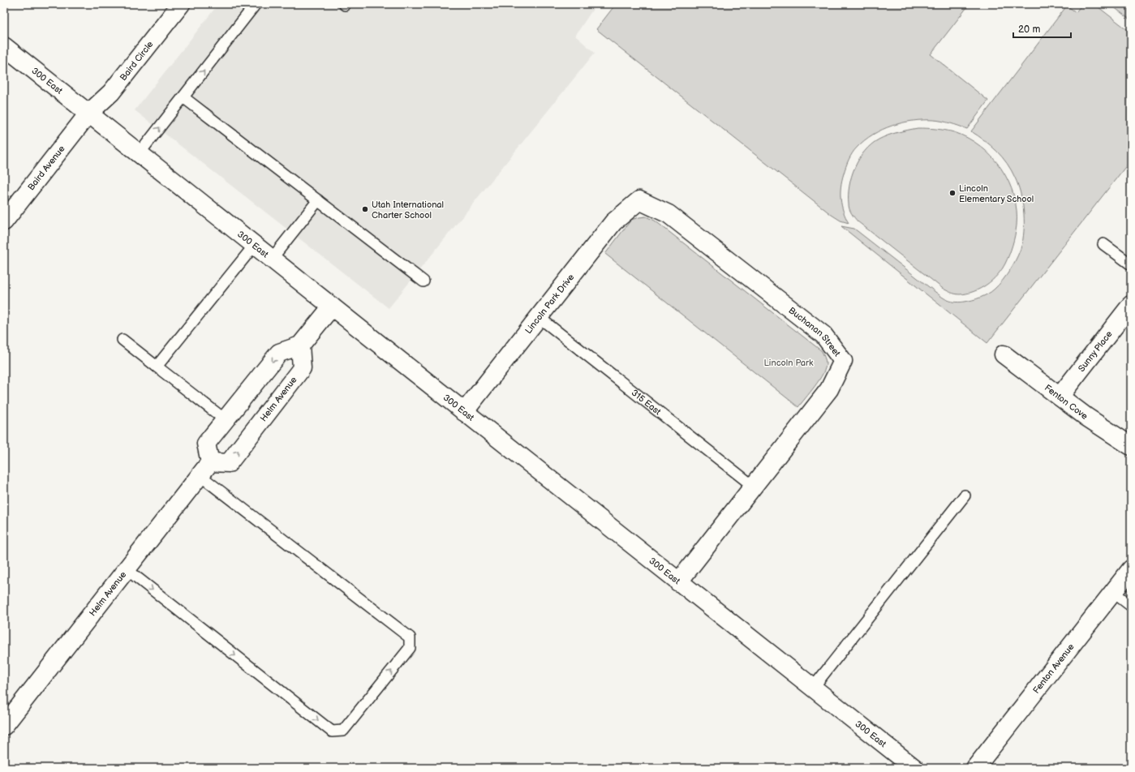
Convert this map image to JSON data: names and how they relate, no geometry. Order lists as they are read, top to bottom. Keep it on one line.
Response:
{"streets":{"street":["Baird Circle","300 East","Baird Avenue","Lincoln Park Drive","Buchanan Street","Sunny Place","Helm Avenue","Fenton Cove","Fenton Avenue"],"lane":["315 East"]},"crossings":[["Baird Circle","300 East"],["Baird Circle","Baird Avenue"],["300 East","Baird Avenue"],["300 East","Lincoln Park Drive"],["300 East","Buchanan Street"],["Lincoln Park Drive","Buchanan Street"],["Lincoln Park Drive","315 East"],["Buchanan Street","315 East"],["Sunny Place","Fenton Cove"]],"parks":["Lincoln Park"],"places":["Lincoln Elementary School","Utah International Charter School"],"scale_bar":"20 m"}
